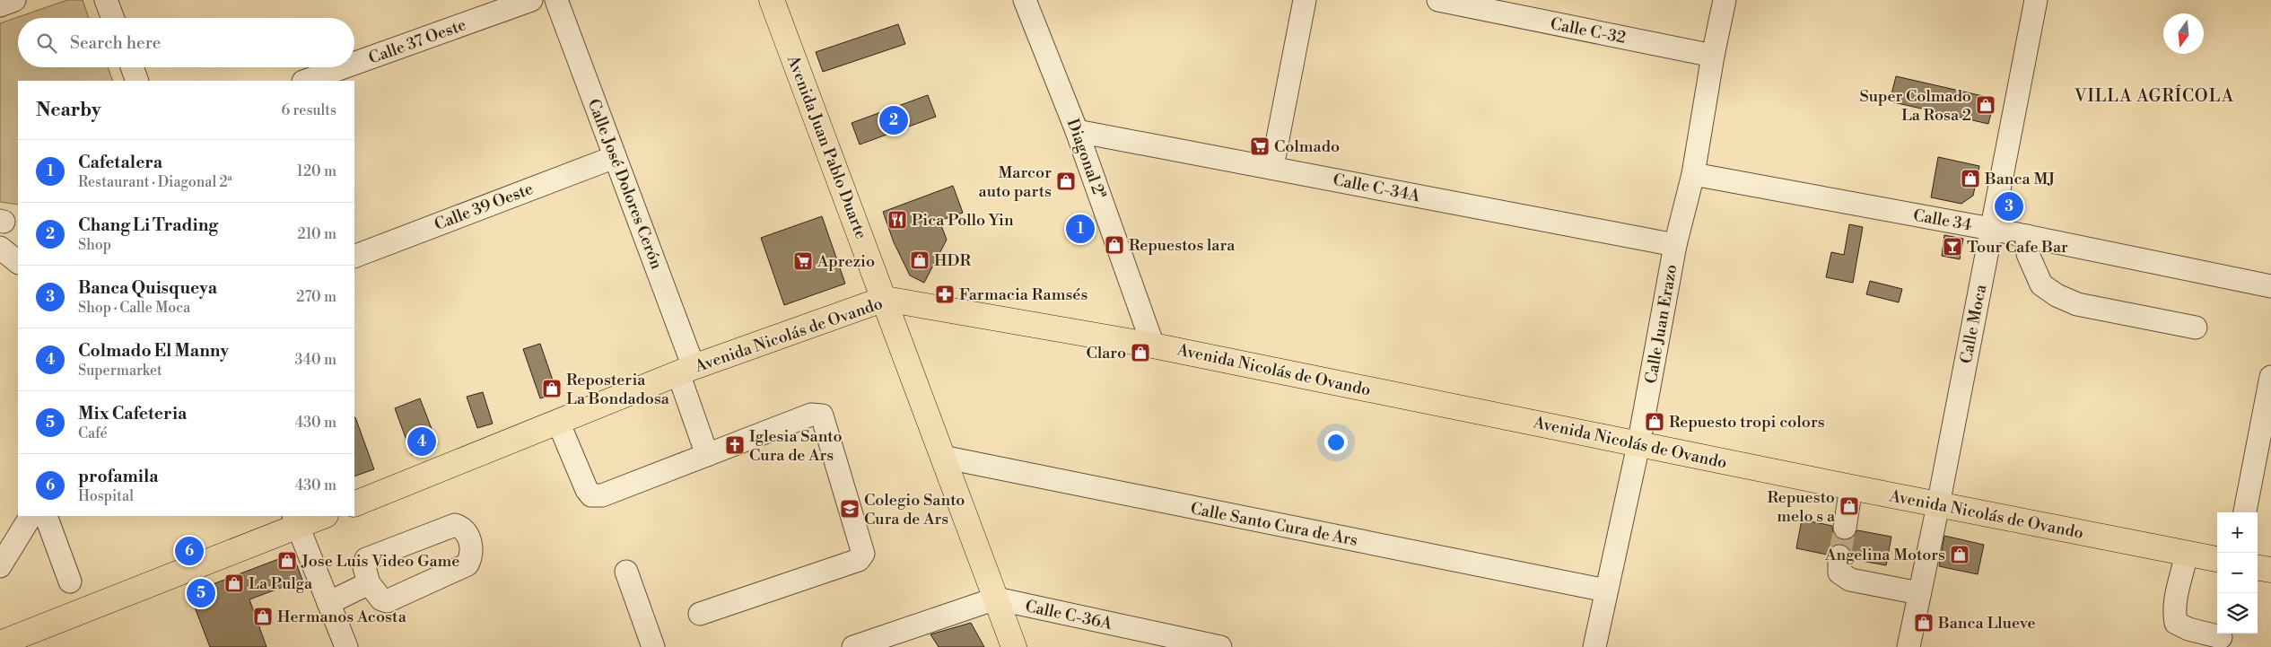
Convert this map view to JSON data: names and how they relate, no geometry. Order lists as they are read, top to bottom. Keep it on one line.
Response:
{"streets":{"main road":["Avenida Juan Pablo Duarte","Avenida Nicolás de Ovando"],"street":["Calle C-32","Calle 37 Oeste","Diagonal 2ª","Calle José Dolores Cerón","Calle C-34A","Calle 39 Oeste","Calle 34","Calle Juan Erazo","Calle Moca","Calle Santo Cura de Ars","Calle C-36A"]},"crossings":[["Calle C-32","Calle Juan Erazo"],["Avenida Juan Pablo Duarte","Avenida Nicolás de Ovando"],["Avenida Juan Pablo Duarte","Calle Santo Cura de Ars"],["Avenida Juan Pablo Duarte","Calle C-36A"],["Diagonal 2ª","Calle C-34A"],["Diagonal 2ª","Avenida Nicolás de Ovando"],["Calle José Dolores Cerón","Calle 39 Oeste"],["Calle José Dolores Cerón","Avenida Nicolás de Ovando"],["Calle C-34A","Calle Juan Erazo"],["Calle 34","Calle Juan Erazo"],["Calle 34","Calle Moca"],["Calle Juan Erazo","Avenida Nicolás de Ovando"],["Calle Juan Erazo","Calle Santo Cura de Ars"],["Calle Moca","Avenida Nicolás de Ovando"]],"districts":["VILLA AGRÍCOLA"],"places":{"shop":["Super Colmado La Rosa 2","Banca MJ","Marcor auto parts","Repuestos lara","HDR","Claro","Reposteria La Bondadosa","Repuesto tropi colors","Repuesto melo s a","Angelina Motors","Jose Luis Video Game","La Pulga","Hermanos Acosta","Banca Llueve"],"supermarket":["Colmado","Aprezio"],"restaurant":["Pica Pollo Yin"],"bar":["Tour Cafe Bar"],"pharmacy":["Farmacia Ramsés"],"church":["Iglesia Santo Cura de Ars"],"school or university":["Colegio Santo Cura de Ars"]},"north":"bottom","page":{"search":"Search here","heading":["Nearby","6 results"],"pins":["2","3","1","4","6","5"],"list":[{"mark":"1","name":"Cafetalera","note":"Restaurant · Diagonal 2ª","value":"120 m"},{"mark":"2","name":"Chang Li Trading","note":"Shop","value":"210 m"},{"mark":"3","name":"Banca Quisqueya","note":"Shop · Calle Moca","value":"270 m"},{"mark":"4","name":"Colmado El Manny","note":"Supermarket","value":"340 m"},{"mark":"5","name":"Mix Cafeteria","note":"Café","value":"430 m"},{"mark":"6","name":"profamila","note":"Hospital","value":"430 m"}],"map_buttons":["+","−"]}}
